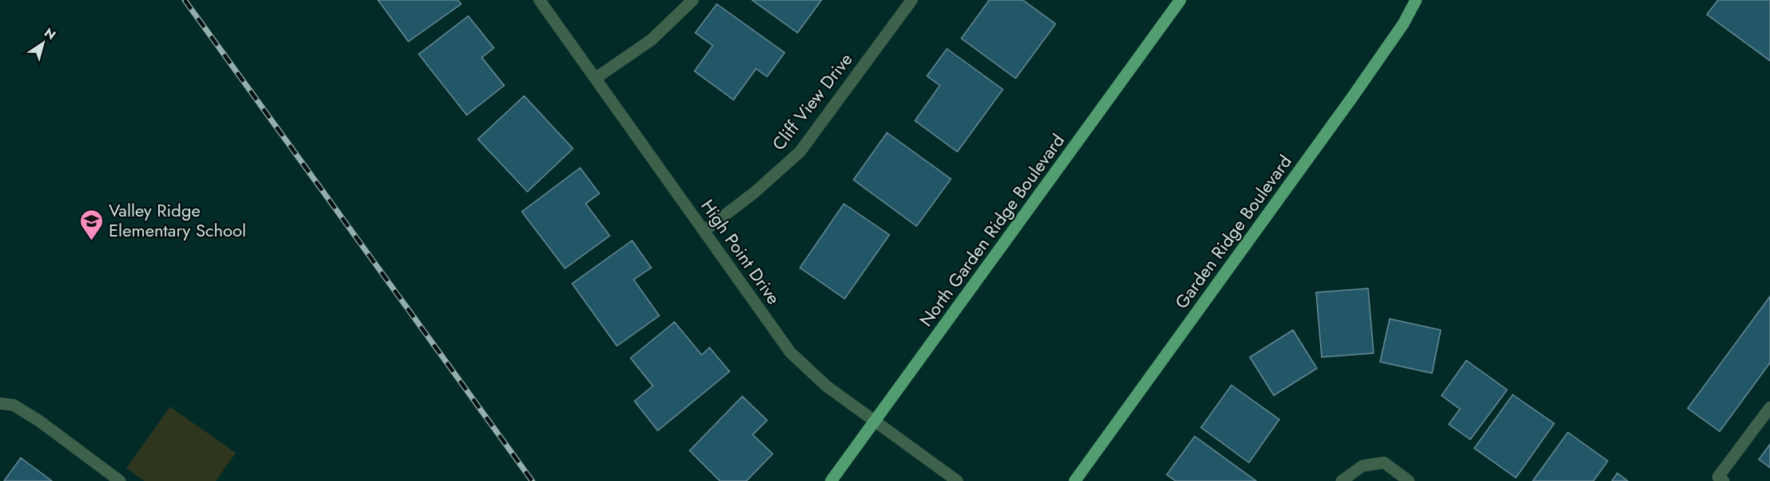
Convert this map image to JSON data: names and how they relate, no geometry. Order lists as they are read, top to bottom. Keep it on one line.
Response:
{"streets":{"main road":["North Garden Ridge Boulevard","Garden Ridge Boulevard"],"street":["Cliff View Drive","High Point Drive"]},"crossings":[["Cliff View Drive","High Point Drive"],["North Garden Ridge Boulevard","High Point Drive"]],"places":{"school or university":["Valley Ridge Elementary School"]},"north":"top right"}
